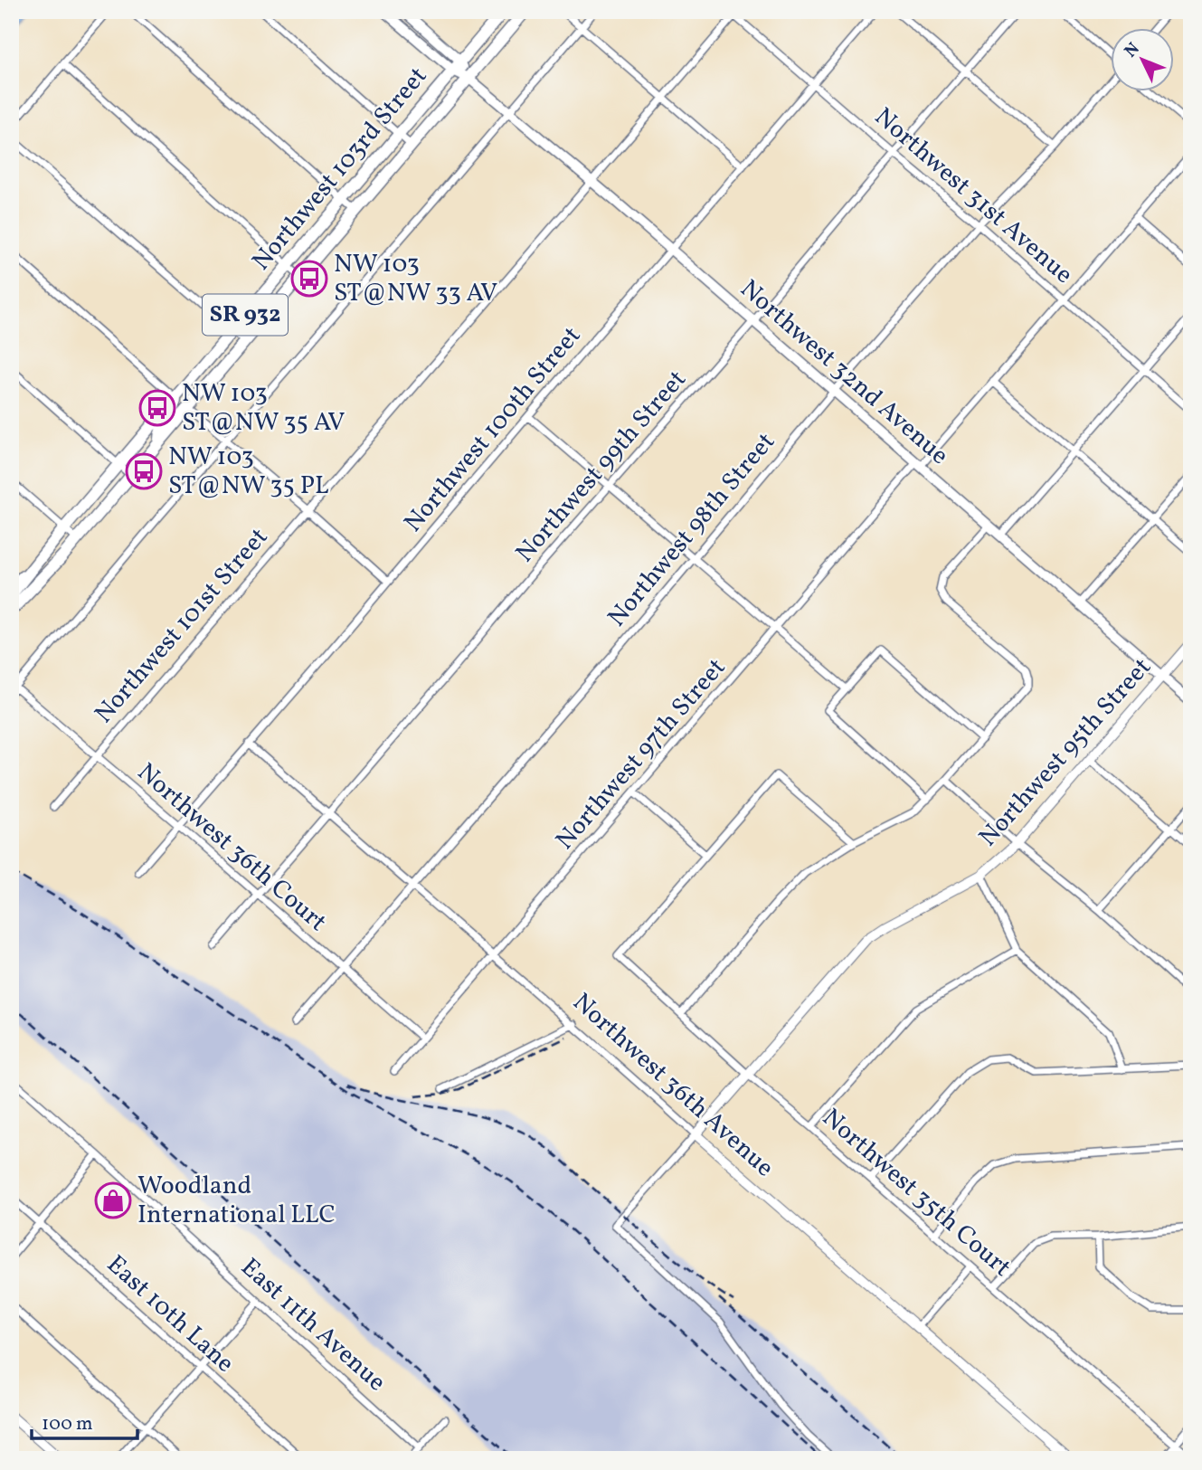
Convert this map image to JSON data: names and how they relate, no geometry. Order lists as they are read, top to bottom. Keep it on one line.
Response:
{"streets":{"main road":["Northwest 103rd Street","SR 932","Northwest 32nd Avenue"],"street":["Northwest 31st Avenue","Northwest 100th Street","Northwest 99th Street","Northwest 98th Street","Northwest 101st Street","Northwest 95th Street","Northwest 97th Street","Northwest 36th Court","Northwest 36th Avenue","Northwest 35th Court","East 10th Lane","East 11th Avenue"]},"crossings":[["Northwest 103rd Street","Northwest 32nd Avenue"],["Northwest 31st Avenue","Northwest 100th Street"],["Northwest 31st Avenue","Northwest 99th Street"],["Northwest 31st Avenue","Northwest 98th Street"],["Northwest 31st Avenue","Northwest 101st Street"],["Northwest 31st Avenue","Northwest 97th Street"],["Northwest 32nd Avenue","Northwest 100th Street"],["Northwest 32nd Avenue","Northwest 99th Street"],["Northwest 32nd Avenue","Northwest 98th Street"],["Northwest 32nd Avenue","Northwest 101st Street"],["Northwest 32nd Avenue","Northwest 95th Street"],["Northwest 32nd Avenue","Northwest 97th Street"],["Northwest 100th Street","Northwest 36th Court"],["Northwest 100th Street","Northwest 36th Avenue"],["Northwest 99th Street","Northwest 36th Court"],["Northwest 99th Street","Northwest 36th Avenue"],["Northwest 98th Street","Northwest 36th Court"],["Northwest 98th Street","Northwest 36th Avenue"],["Northwest 101st Street","Northwest 36th Court"],["Northwest 95th Street","Northwest 36th Avenue"],["Northwest 95th Street","Northwest 35th Court"],["Northwest 97th Street","Northwest 36th Court"],["Northwest 97th Street","Northwest 36th Avenue"]],"places":{"bus stop":["NW 103 ST@NW 33 AV","NW 103 ST@NW 35 AV","NW 103 ST@NW 35 PL"],"shop":["Woodland International LLC"]},"scale_bar":"100 m","north":"top left"}
